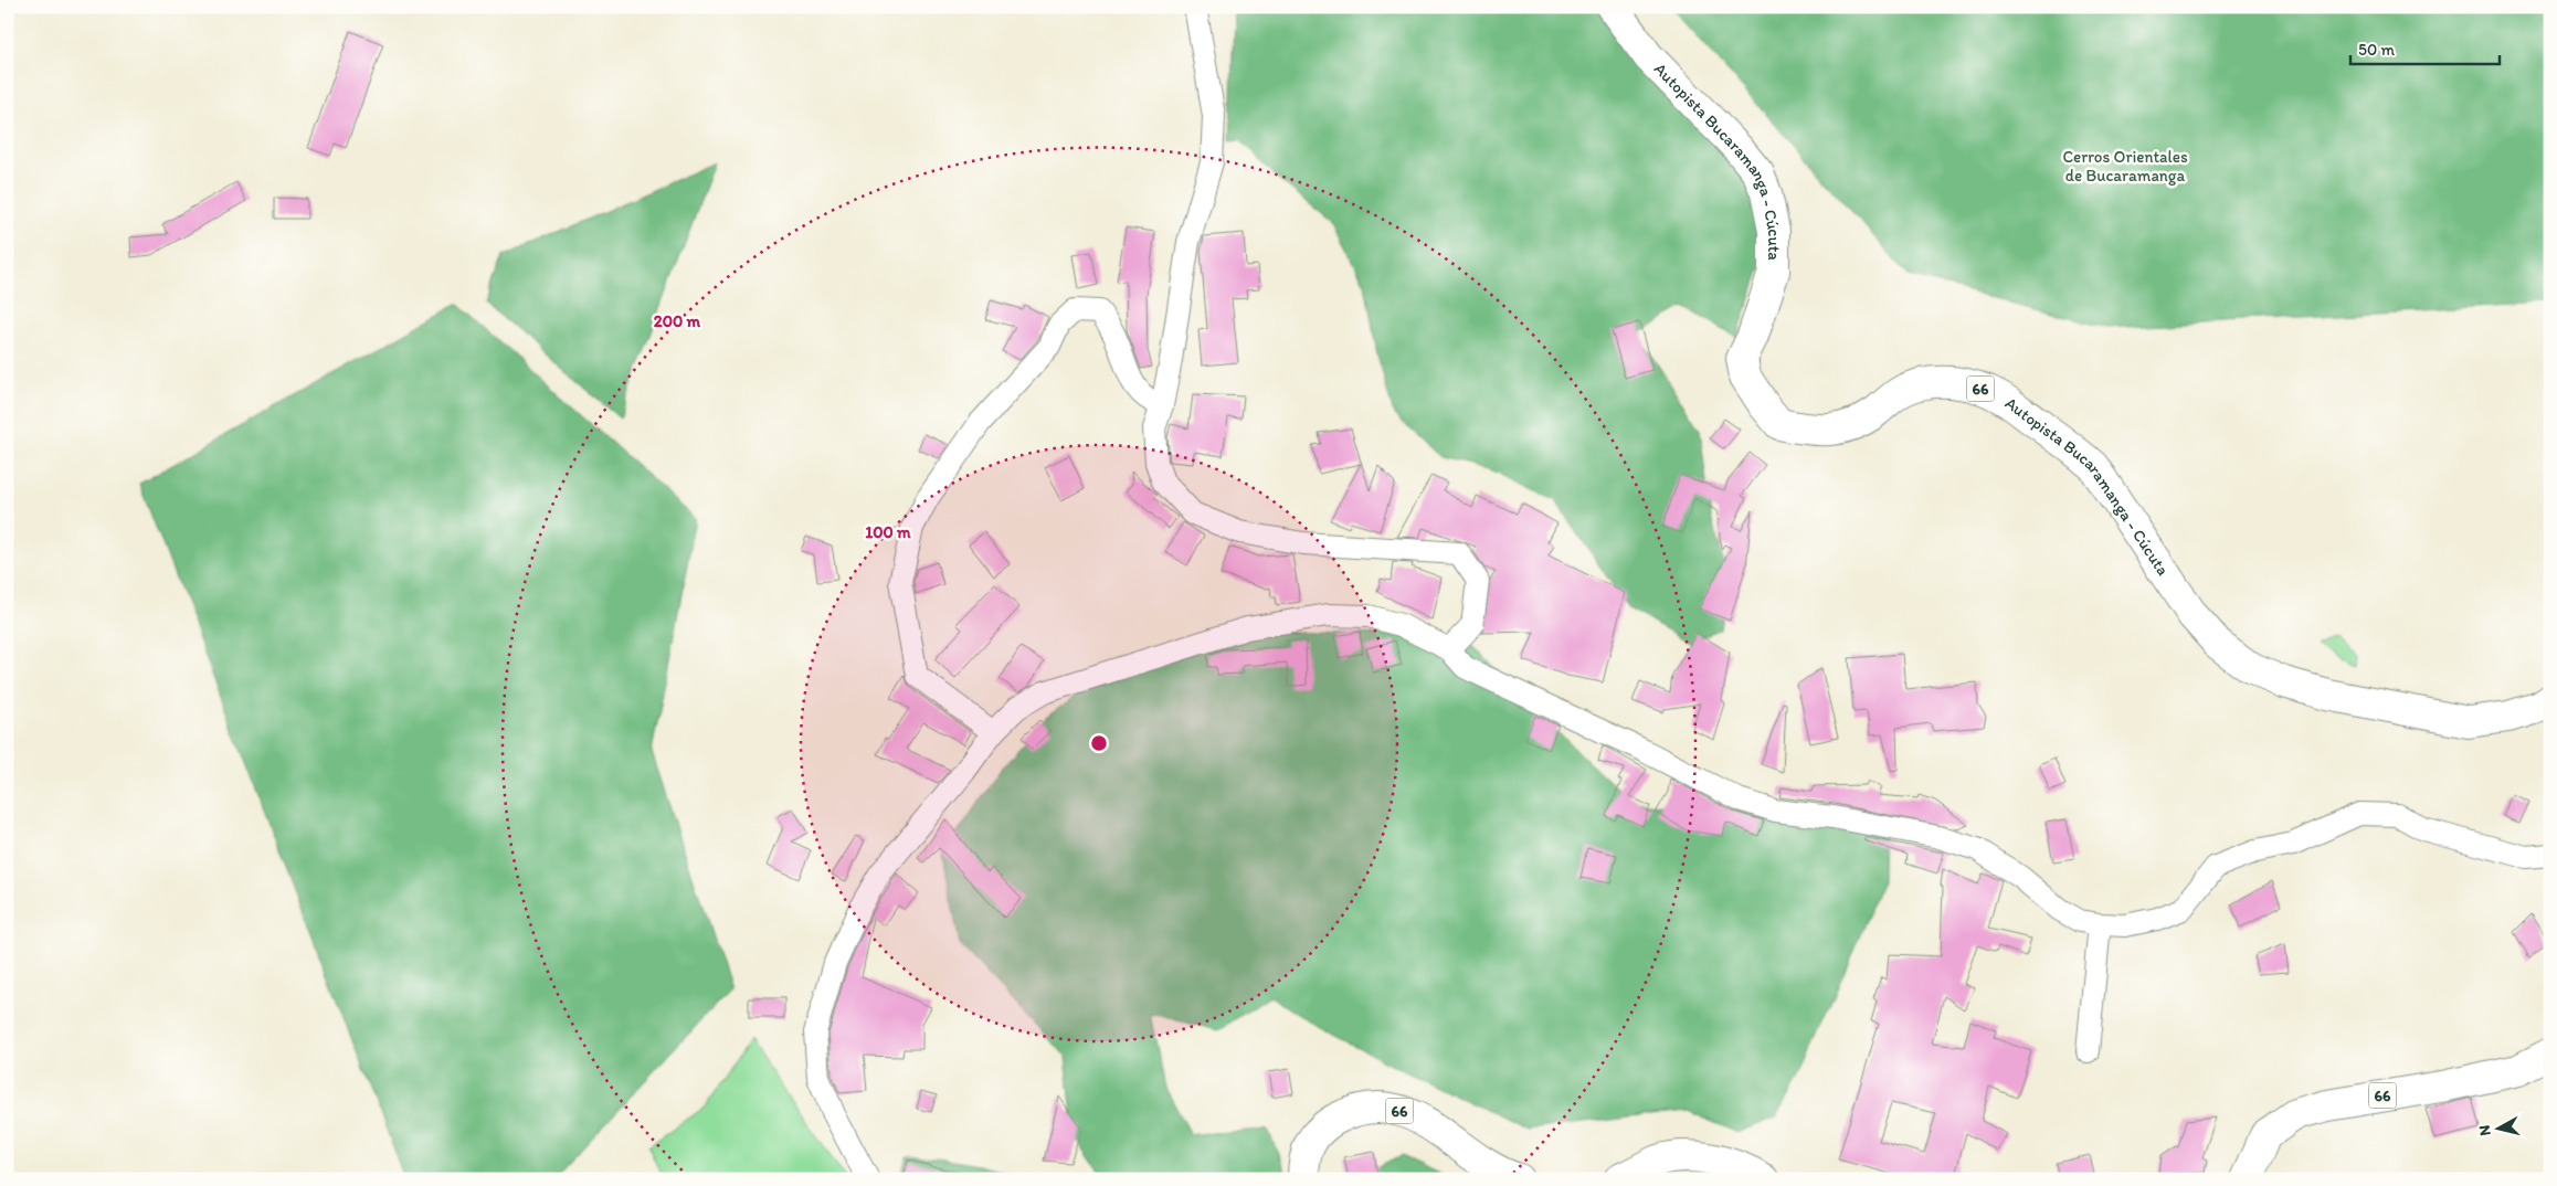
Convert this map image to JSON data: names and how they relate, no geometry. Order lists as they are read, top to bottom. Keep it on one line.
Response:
{"streets":{"highway":["Autopista Bucaramanga - Cúcuta","66"]},"parks":["Cerros Orientales de Bucaramanga"],"scale_bar":"50 m","north":"left","rings":["200 m","100 m"]}
